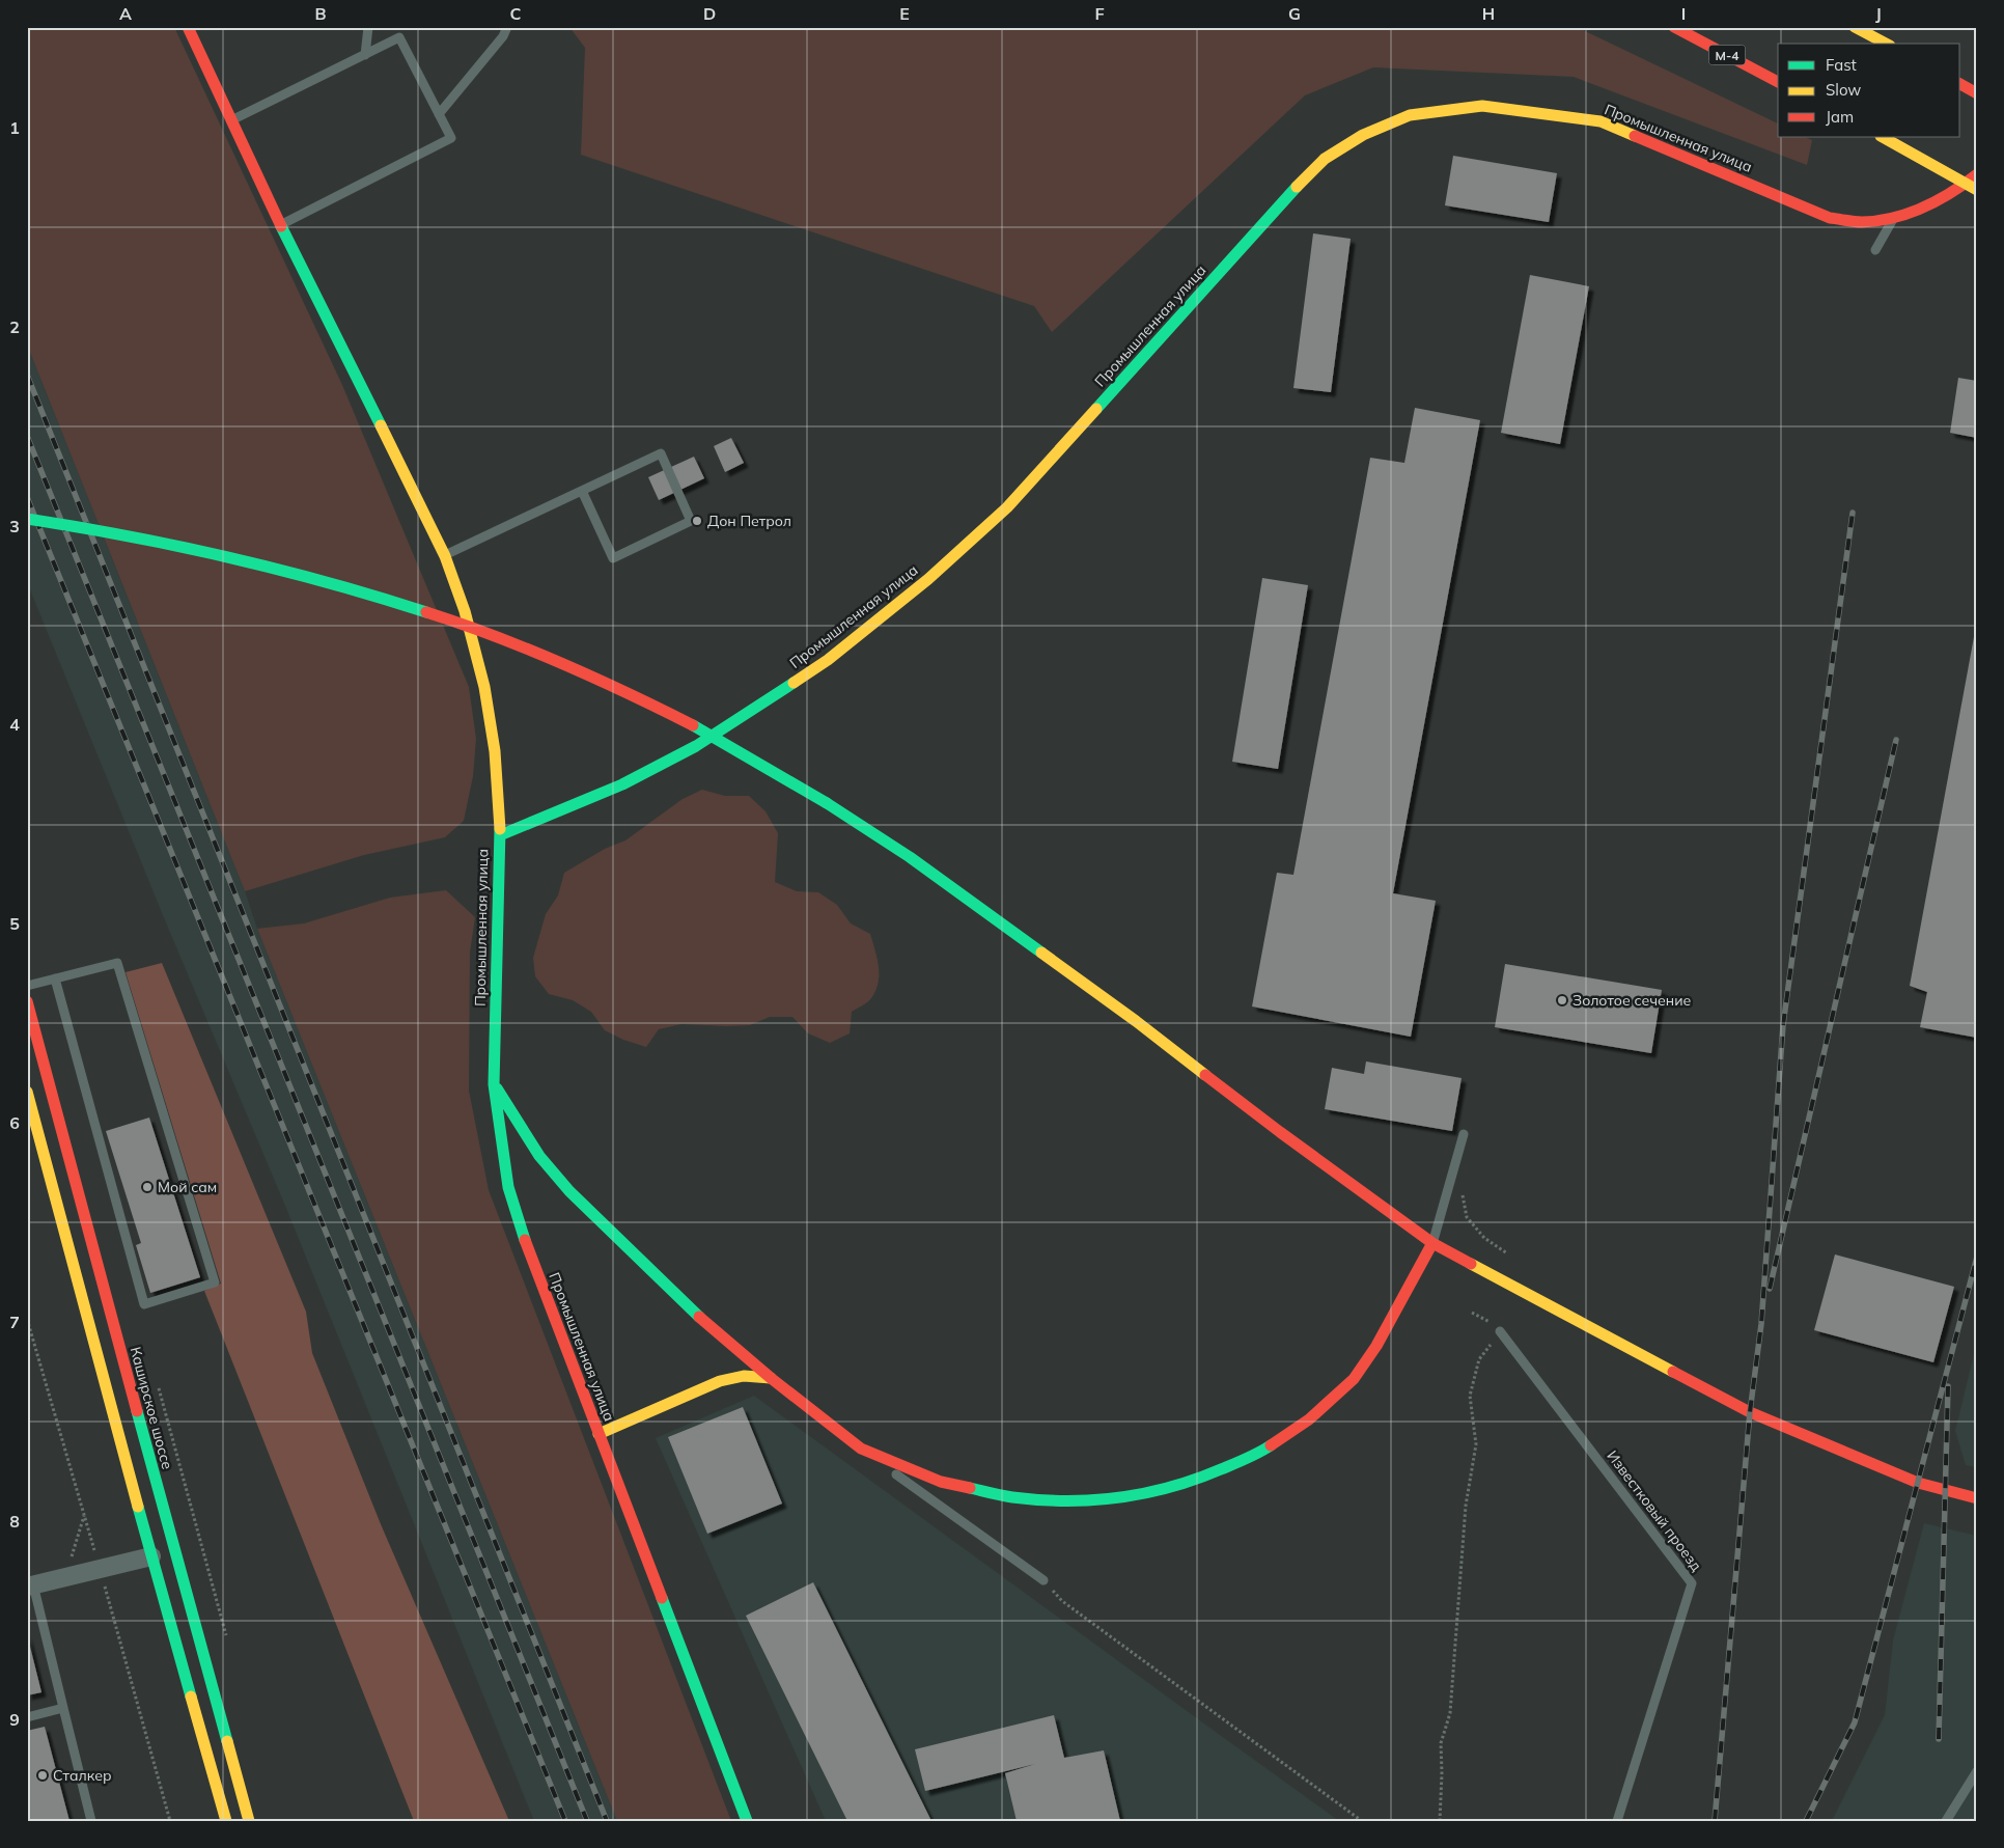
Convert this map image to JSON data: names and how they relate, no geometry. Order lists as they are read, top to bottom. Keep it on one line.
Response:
{"streets":{"main road":["М-4","Промышленная улица","Каширское шоссе"],"lane":["Известковый проезд"]},"places":["Дон Петрол","Золотое сечение","Мой сам","Сталкер"],"legend":["Fast","Slow","Jam"],"grid":{"columns":["A","B","C","D","E","F","G","H","I","J"],"rows":["1","2","3","4","5","6","7","8","9"]}}
